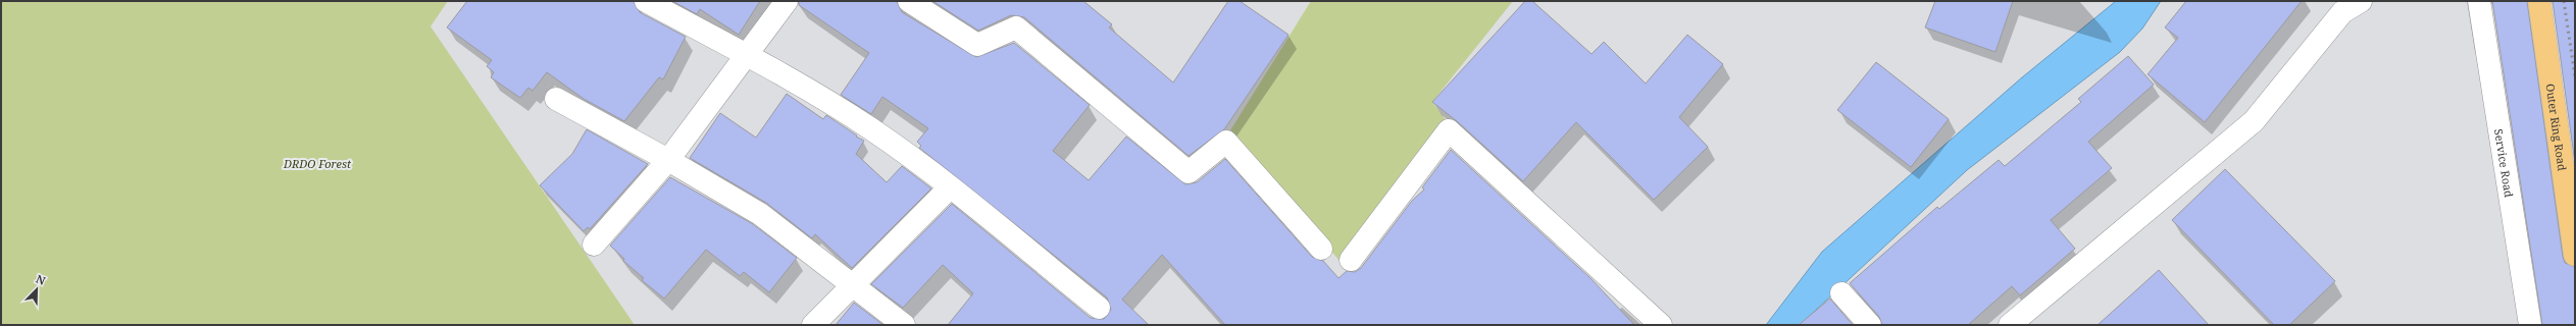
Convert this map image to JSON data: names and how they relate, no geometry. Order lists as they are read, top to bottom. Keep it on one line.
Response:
{"streets":{"highway":["Outer Ring Road"],"street":["Service Road"]},"parks":["DRDO Forest"],"north":"top right"}
